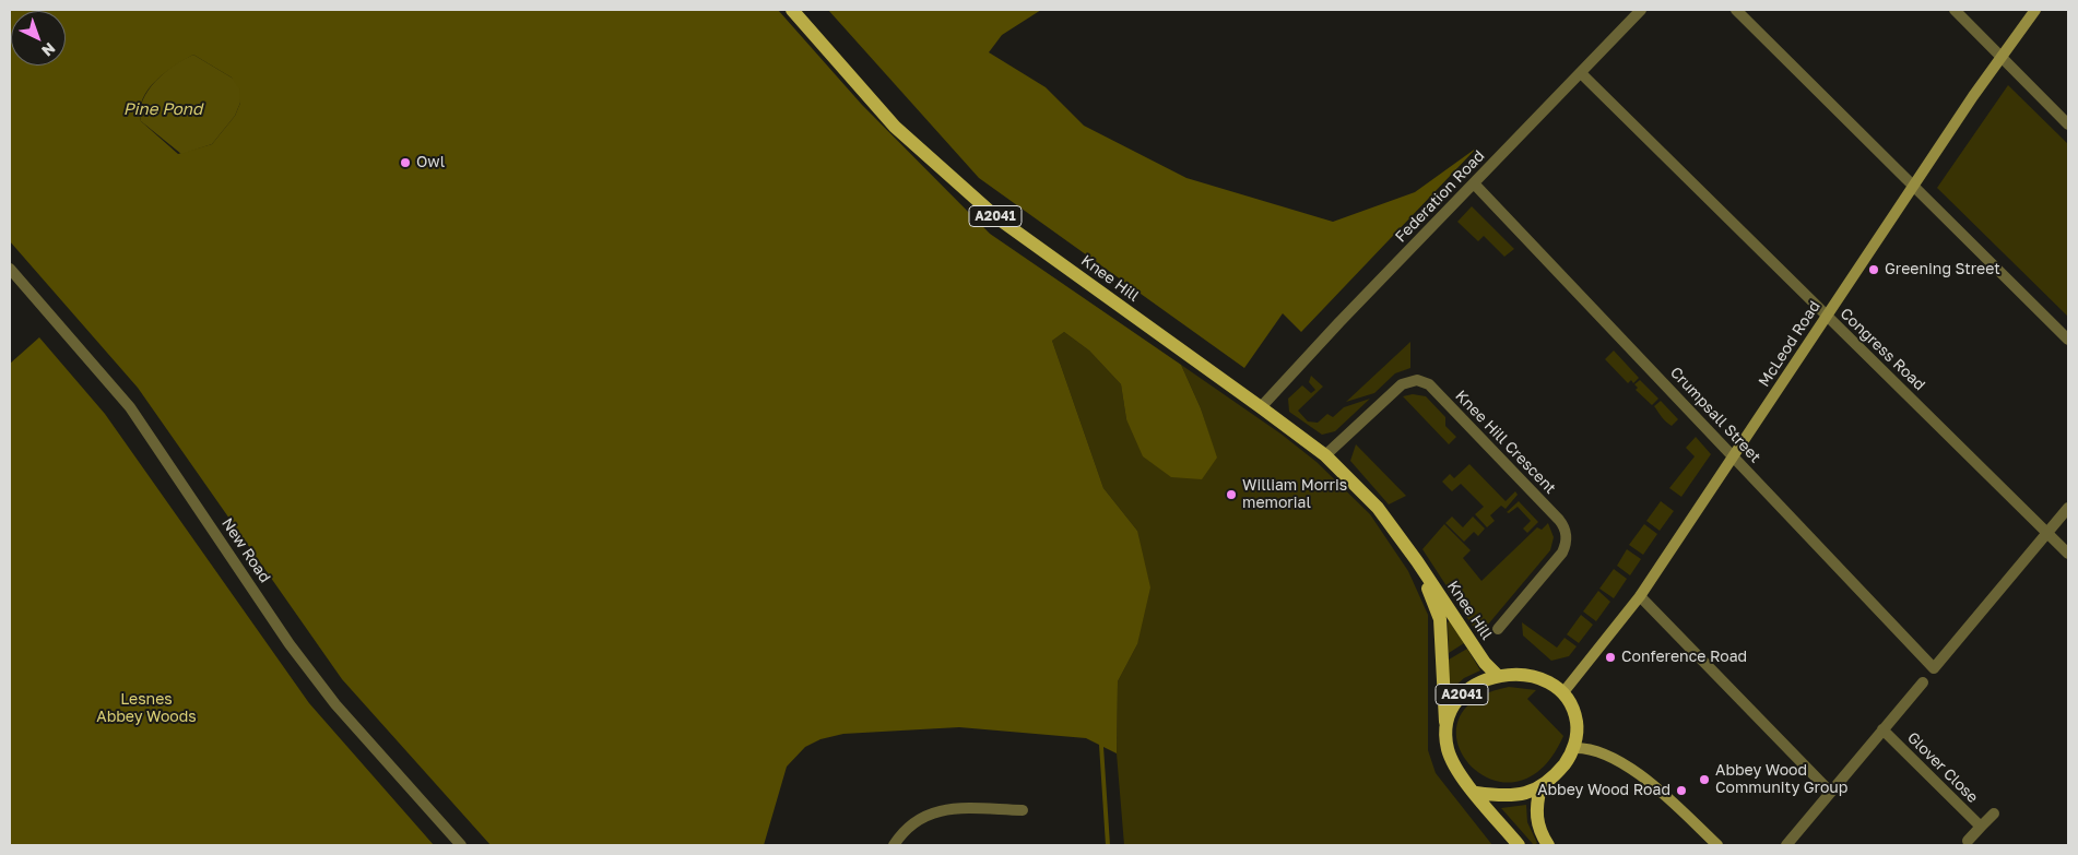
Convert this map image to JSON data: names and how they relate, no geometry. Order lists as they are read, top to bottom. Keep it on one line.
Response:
{"streets":{"main road":["A2041","Knee Hill","McLeod Road"],"street":["Federation Road","Congress Road","Crumpsall Street","Knee Hill Crescent","New Road","Glover Close"]},"crossings":[["Federation Road","Knee Hill"],["Federation Road","Congress Road"],["Federation Road","Crumpsall Street"],["A2041","Knee Hill"],["A2041","McLeod Road"],["Knee Hill","McLeod Road"],["Knee Hill","Knee Hill Crescent"],["McLeod Road","Congress Road"],["McLeod Road","Crumpsall Street"],["Congress Road","Crumpsall Street"]],"water":["Pine Pond"],"parks":["Lesnes Abbey Woods"],"places":["Owl","Greening Street","William Morris memorial","Conference Road","Abbey Wood Community Group","Abbey Wood Road"],"north":"bottom right"}
